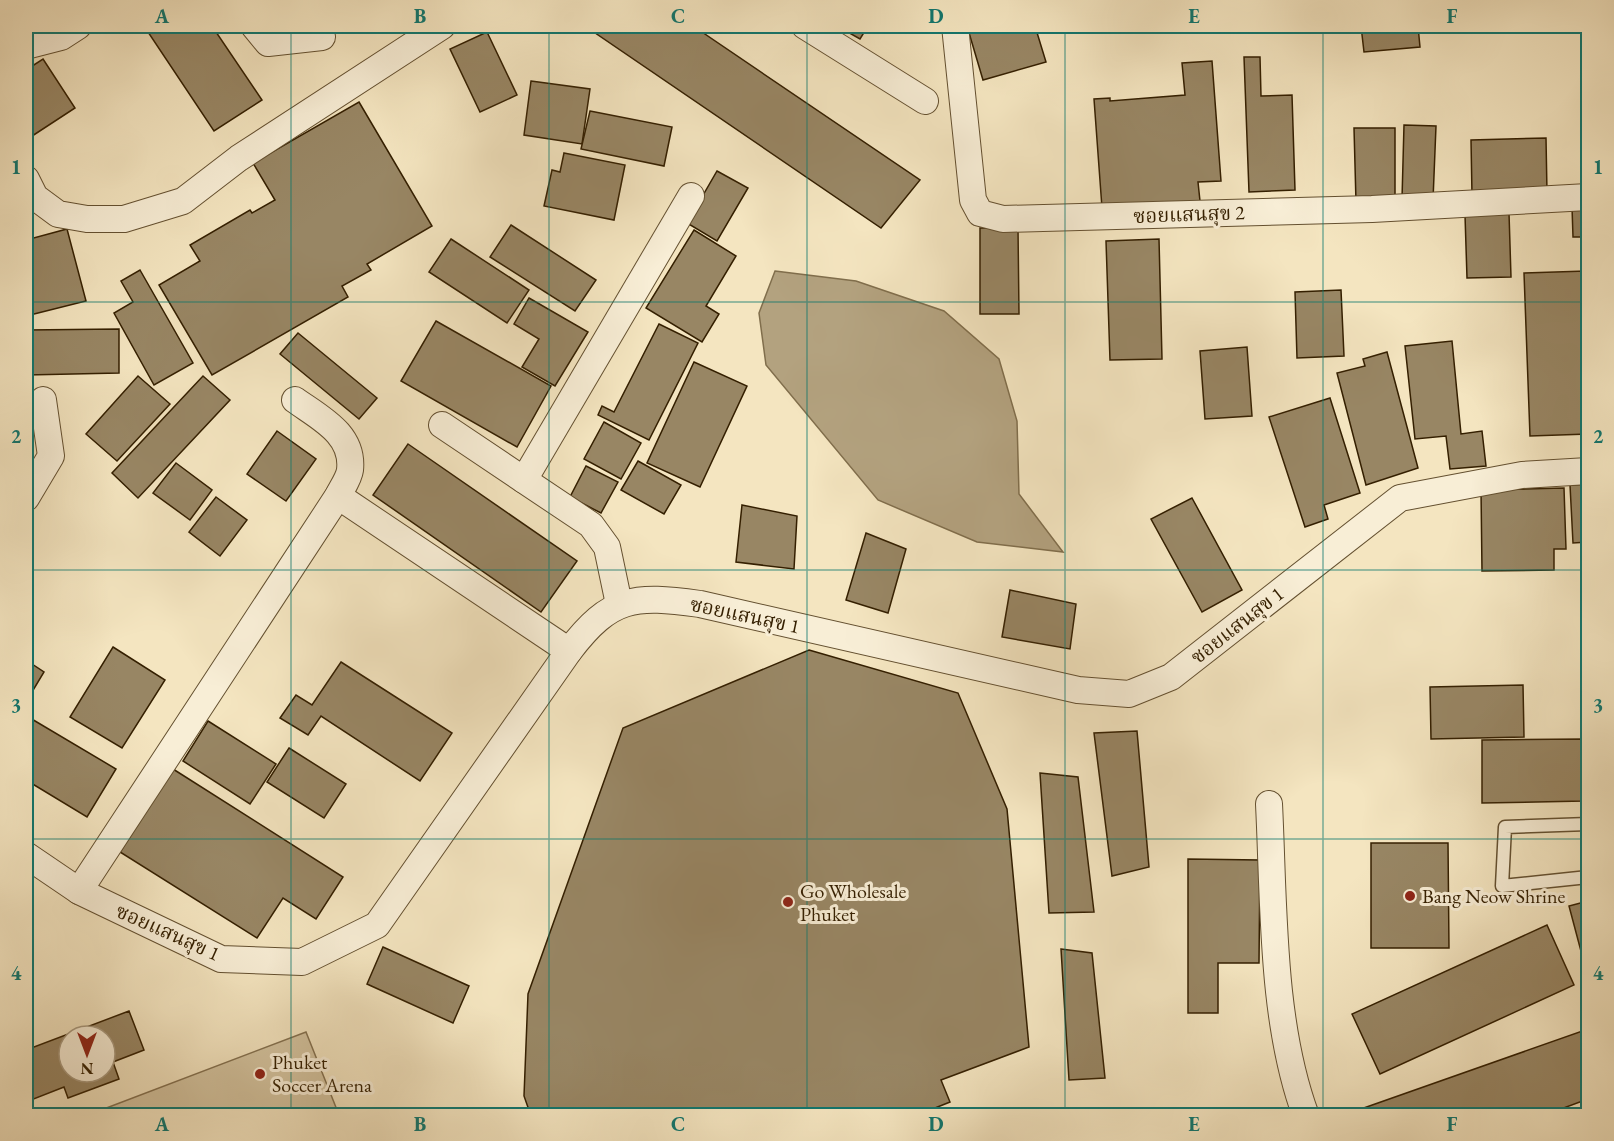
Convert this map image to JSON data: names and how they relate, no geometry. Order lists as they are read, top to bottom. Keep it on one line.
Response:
{"streets":{"street":["ซอยแสนสุข 2","ซอยแสนสุข 1"]},"places":["Bang Neow Shrine","Go Wholesale Phuket","Phuket Soccer Arena"],"north":"bottom","grid":{"columns":["A","B","C","D","E","F"],"rows":["1","2","3","4"]}}
